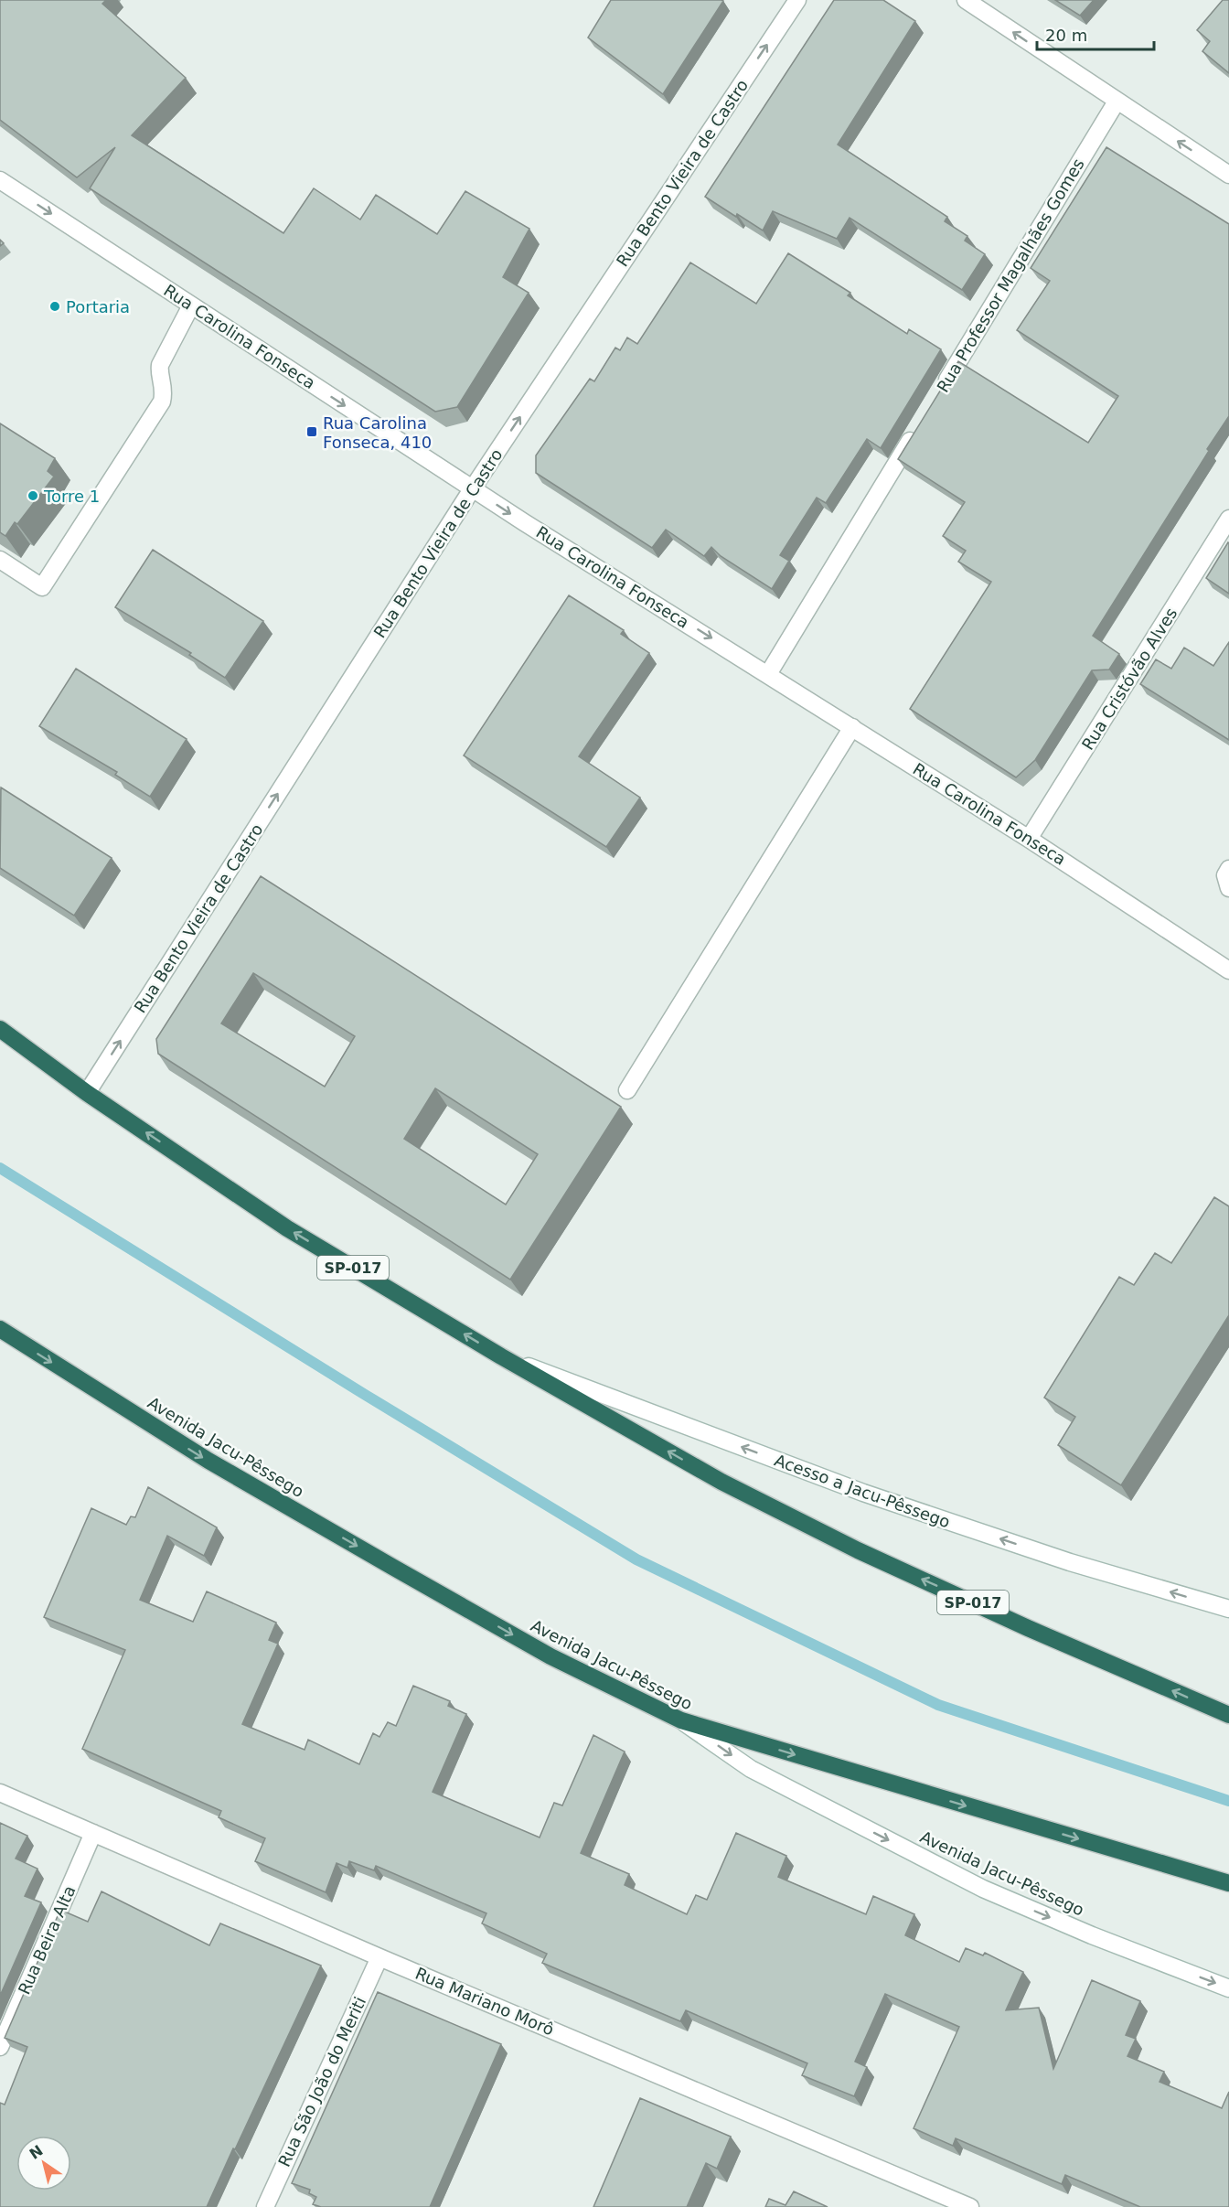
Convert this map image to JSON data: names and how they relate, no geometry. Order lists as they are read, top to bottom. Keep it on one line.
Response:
{"streets":{"highway":["SP-017","Avenida Jacu-Pêssego"],"street":["Rua Bento Vieira de Castro","Rua Professor Magalhães Gomes","Rua Carolina Fonseca","Rua Cristóvão Alves","Acesso a Jacu-Pêssego","Rua Beira Alta","Rua Mariano Morô","Rua São João do Meriti"]},"crossings":[["Rua Bento Vieira de Castro","Rua Carolina Fonseca"],["Rua Bento Vieira de Castro","SP-017"],["Rua Carolina Fonseca","Rua Cristóvão Alves"],["SP-017","Acesso a Jacu-Pêssego"],["Rua Beira Alta","Rua Mariano Morô"],["Rua Mariano Morô","Rua São João do Meriti"]],"one_way":["Rua Bento Vieira de Castro","Rua Carolina Fonseca","Acesso a Jacu-Pêssego"],"places":{"other":["Portaria","Torre 1"],"transit":["Rua Carolina Fonseca, 410"]},"scale_bar":"20 m","north":"top left"}
